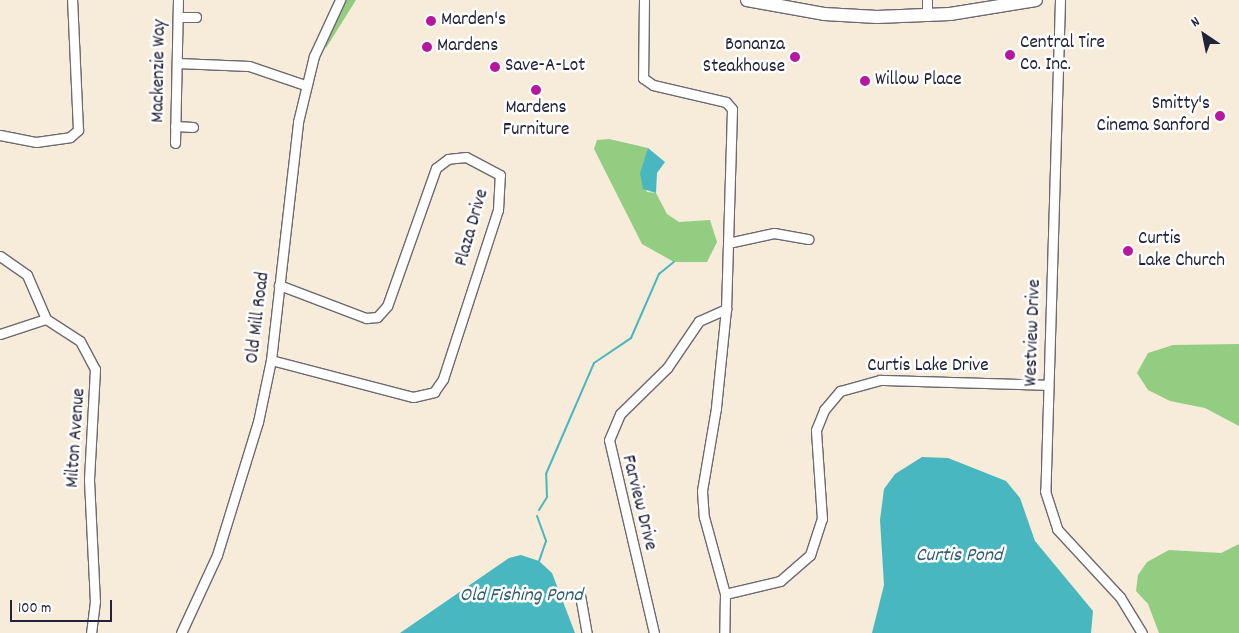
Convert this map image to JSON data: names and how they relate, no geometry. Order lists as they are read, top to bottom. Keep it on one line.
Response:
{"streets":{"street":["Mackenzie Way","Plaza Drive","Old Mill Road","Westview Drive","Curtis Lake Drive","Milton Avenue","Farview Drive"]},"crossings":[["Plaza Drive","Old Mill Road"],["Westview Drive","Curtis Lake Drive"]],"water":["Curtis Pond","Old Fishing Pond"],"places":["Marden's","Mardens","Central Tire Co. Inc.","Bonanza Steakhouse","Save-A-Lot","Willow Place","Mardens Furniture","Smitty's Cinema Sanford","Curtis Lake Church"],"scale_bar":"100 m","north":"top left"}
